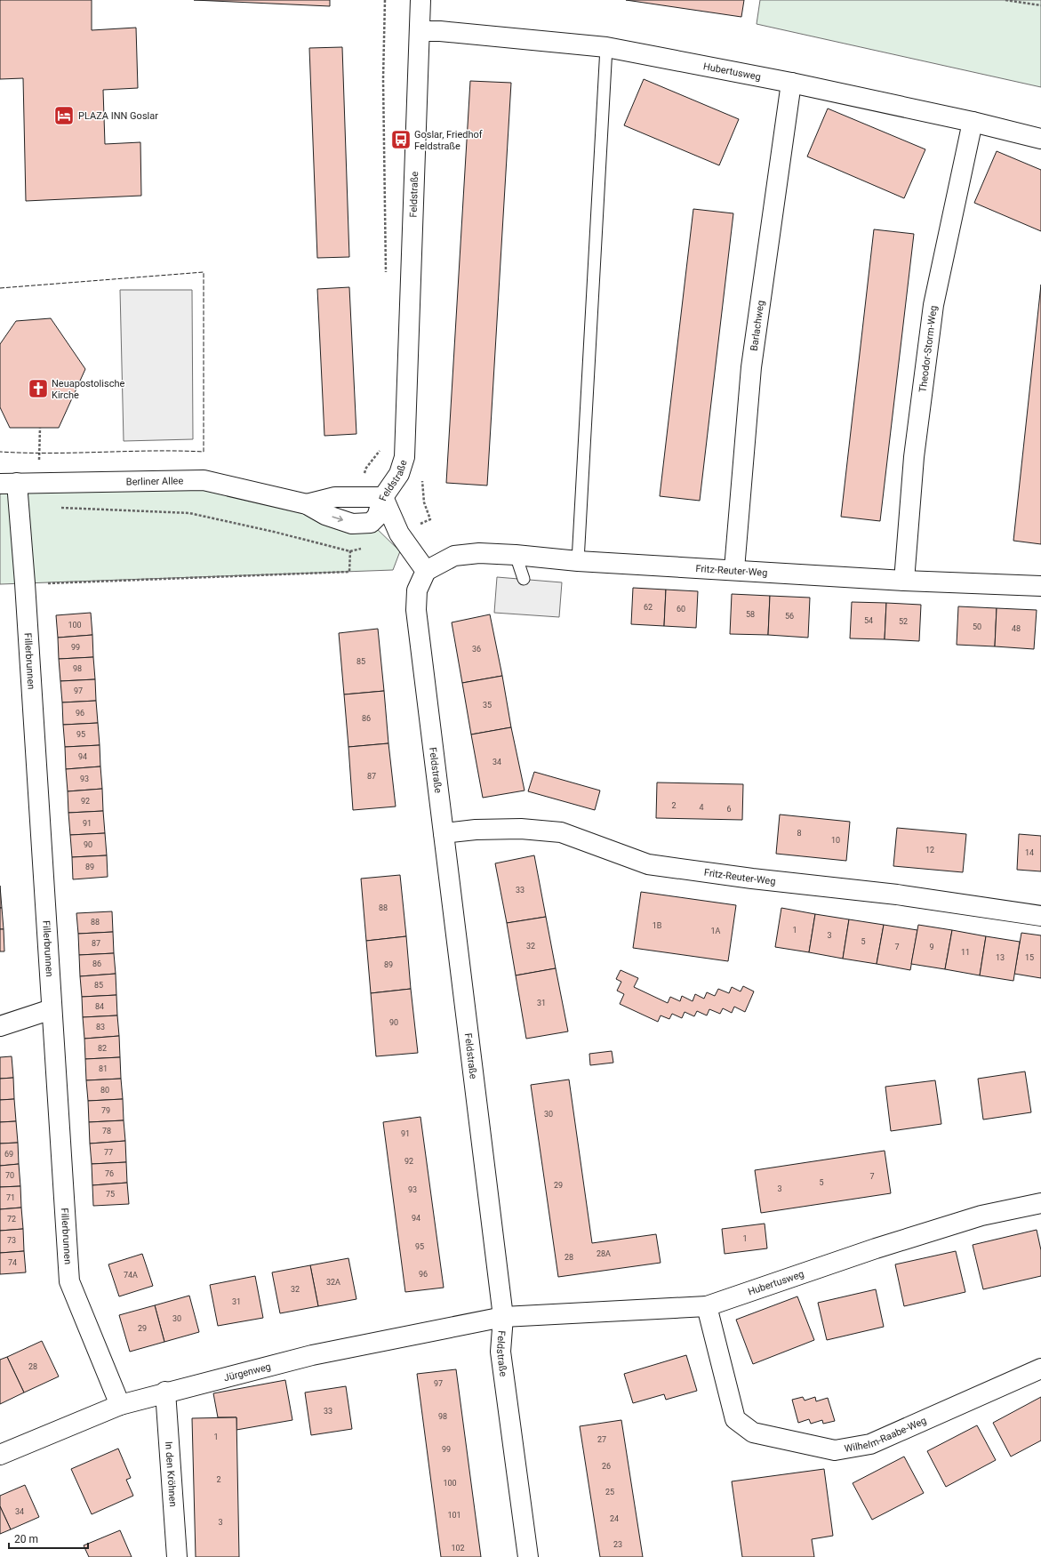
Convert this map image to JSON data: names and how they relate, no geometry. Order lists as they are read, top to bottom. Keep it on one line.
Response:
{"streets":{"street":["Hubertusweg","Feldstraße","Barlachweg","Theodor-Storm-Weg","Berliner Allee","Fritz-Reuter-Weg","Fillerbrunnen","Jürgenweg","Wilhelm-Raabe-Weg","In den Kröhnen"]},"crossings":[["Hubertusweg","Feldstraße"],["Hubertusweg","Barlachweg"],["Hubertusweg","Theodor-Storm-Weg"],["Hubertusweg","Jürgenweg"],["Hubertusweg","Wilhelm-Raabe-Weg"],["Feldstraße","Berliner Allee"],["Feldstraße","Fritz-Reuter-Weg"],["Feldstraße","Jürgenweg"],["Barlachweg","Fritz-Reuter-Weg"],["Theodor-Storm-Weg","Fritz-Reuter-Weg"],["Berliner Allee","Fillerbrunnen"],["Fillerbrunnen","Jürgenweg"],["Jürgenweg","In den Kröhnen"]],"places":{"hotel":["PLAZA INN Goslar"],"bus stop":["Goslar, Friedhof Feldstraße"],"church":["Neuapostolische Kirche"]},"house_numbers":["62","60","58","56","54","52","100","50","48","99","36","85","98","97","35","96","86","95","94","34","87","93","92","2","4","6","91","8","10","90","12","14","89","33","88","88","1B","1","1A","3","5","87","32","7","9","11","13","15","86","89","85","31","84","90","83","82","81","80","79","30","78","91","77","69","92","76","70","7","5","29","3","93","75","71","94","72","1","73","95","28A","28","74","96","74A","32A","32","31","30","29","28","97","33","98","1","27","99","26","2","100","25","34","101","24","3","23","102"],"scale_bar":"20 m"}
